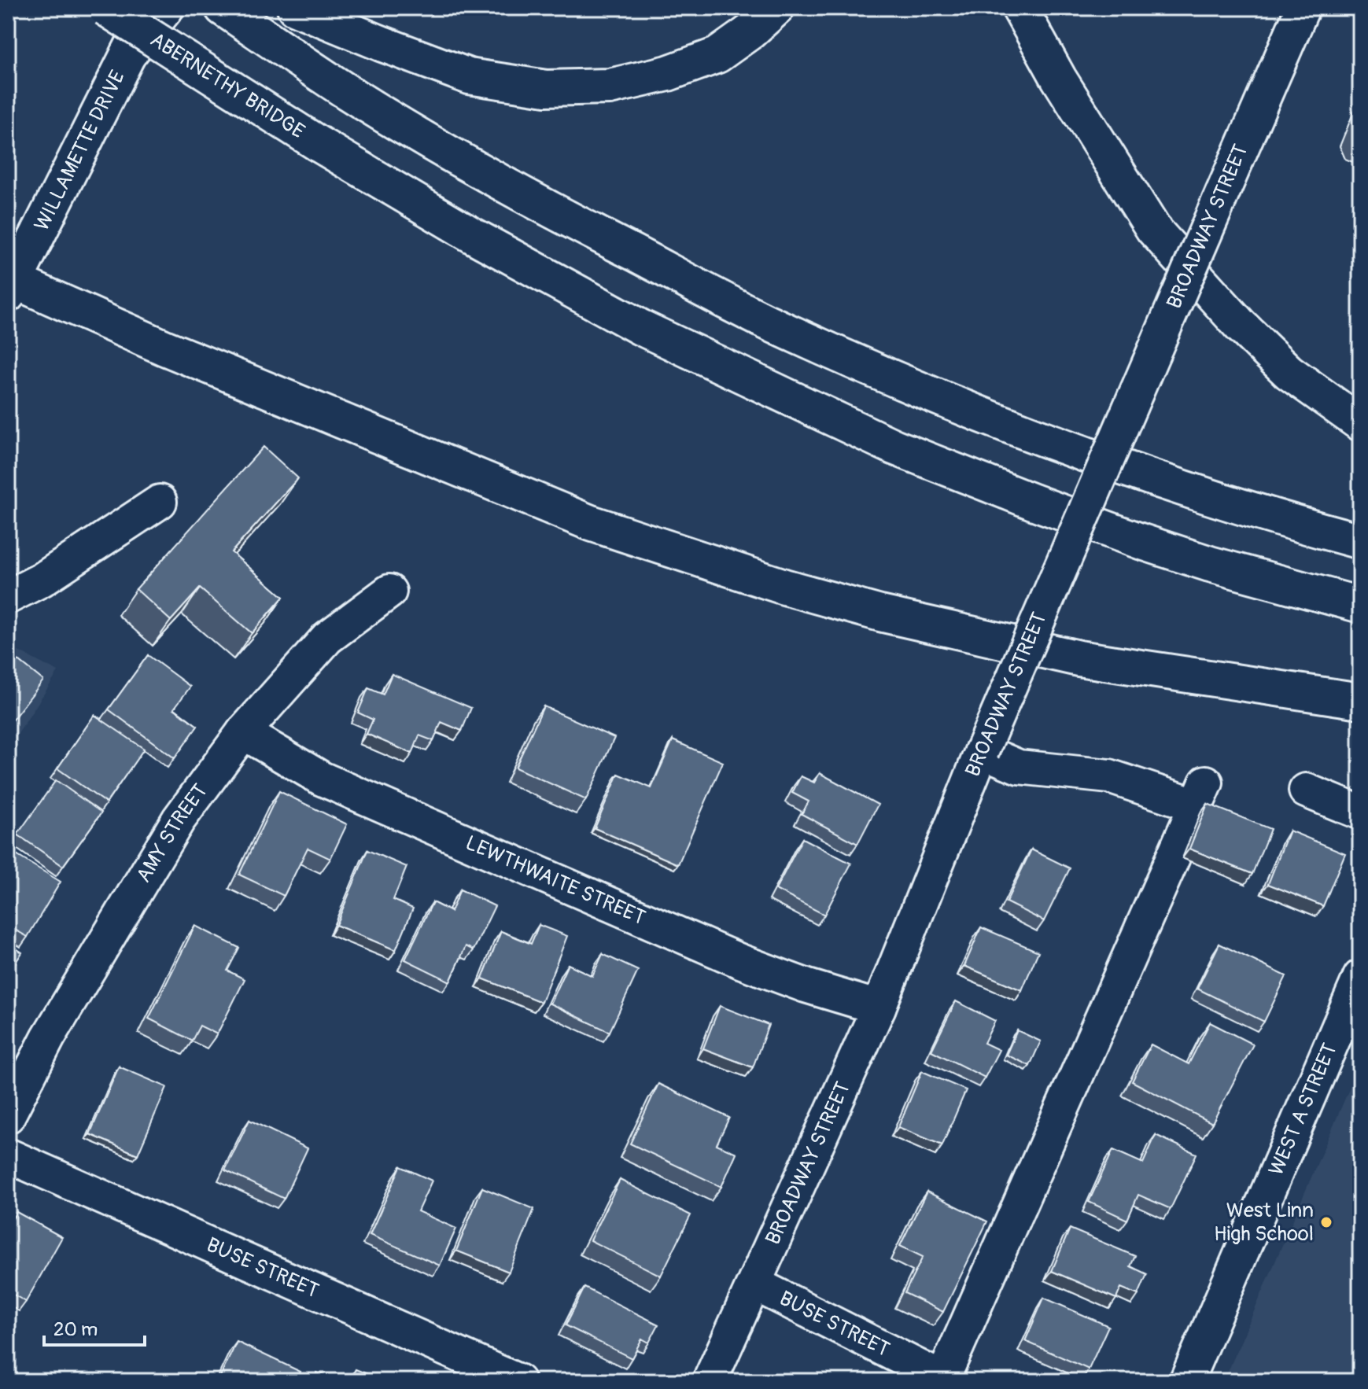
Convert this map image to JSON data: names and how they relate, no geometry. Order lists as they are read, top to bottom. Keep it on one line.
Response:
{"streets":{"main road":["ABERNETHY BRIDGE","WILLAMETTE DRIVE"],"street":["BROADWAY STREET","AMY STREET","LEWTHWAITE STREET","WEST A STREET","BUSE STREET"]},"crossings":[["BROADWAY STREET","LEWTHWAITE STREET"],["BROADWAY STREET","BUSE STREET"],["AMY STREET","LEWTHWAITE STREET"]],"places":["West Linn High School"],"scale_bar":"20 m"}
